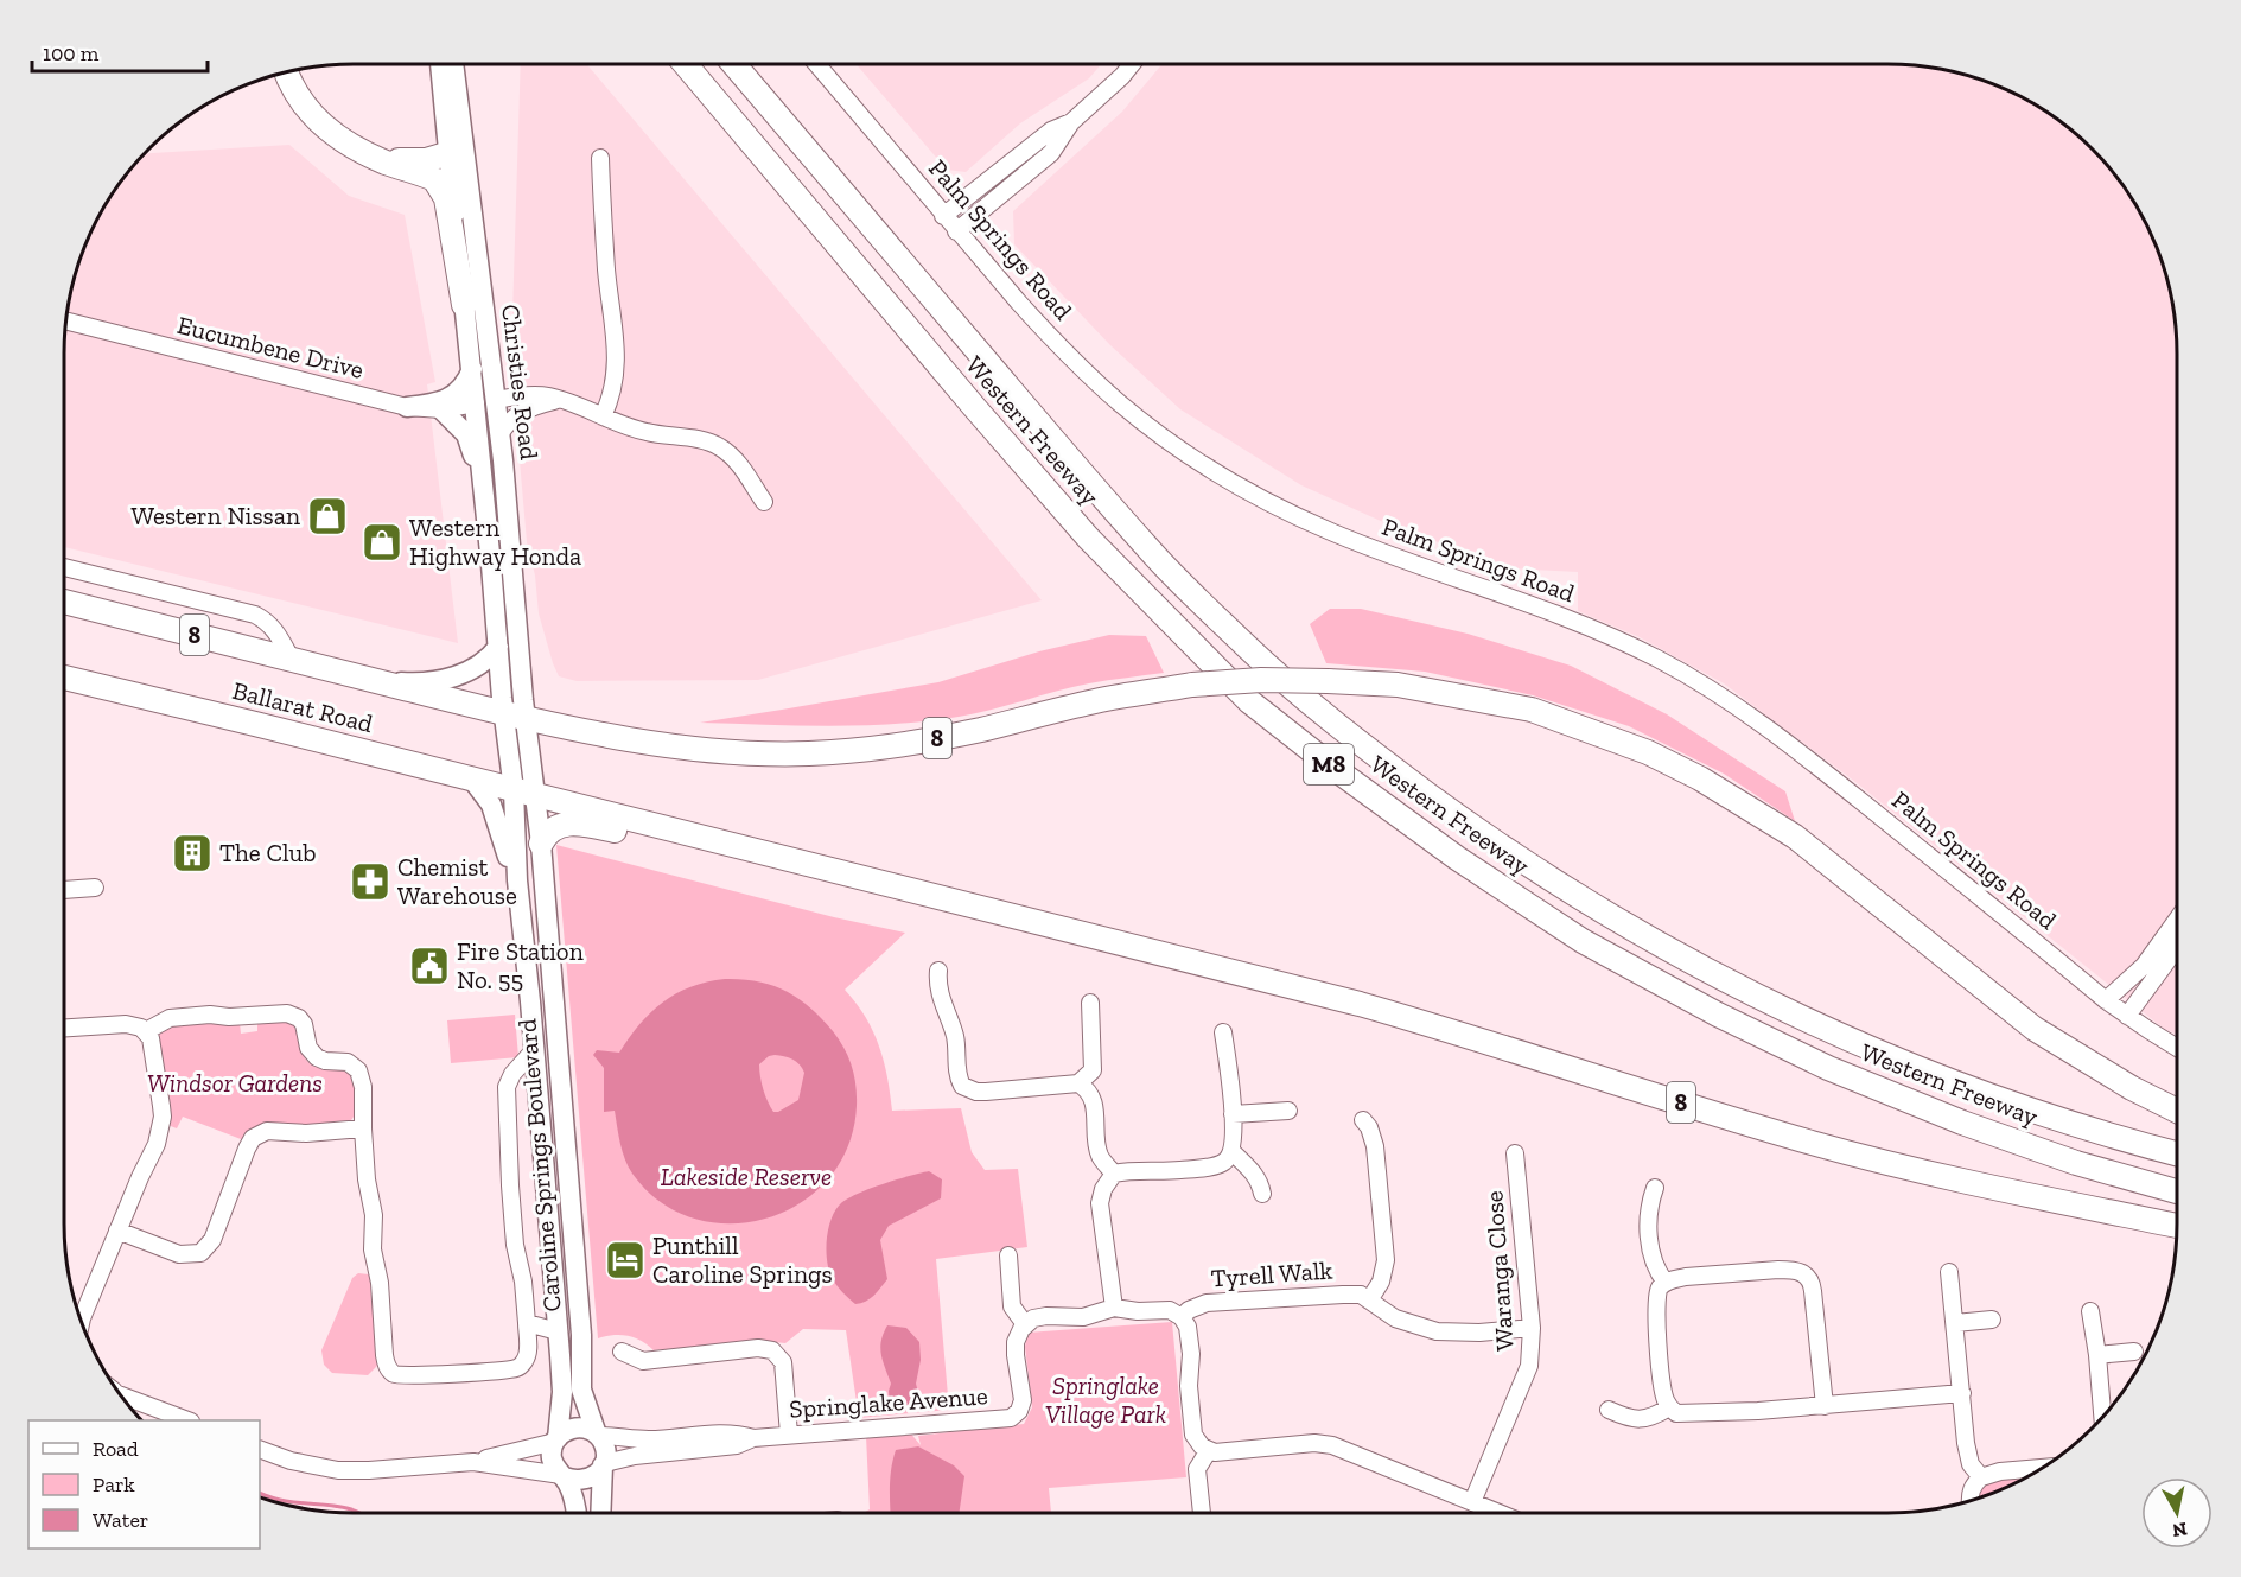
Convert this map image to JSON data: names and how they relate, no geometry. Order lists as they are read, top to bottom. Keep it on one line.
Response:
{"streets":{"highway":["Western Freeway","8","Ballarat Road","M8"],"main road":["Christies Road","Caroline Springs Boulevard"],"street":["Palm Springs Road","Eucumbene Drive","Waranga Close","Tyrell Walk","Springlake Avenue"]},"crossings":[["Eucumbene Drive","Christies Road"],["Christies Road","8"],["Christies Road","Ballarat Road"],["Christies Road","Caroline Springs Boulevard"],["8","Ballarat Road"],["8","Caroline Springs Boulevard"],["Ballarat Road","Caroline Springs Boulevard"],["Caroline Springs Boulevard","Springlake Avenue"],["Waranga Close","Tyrell Walk"]],"parks":["Windsor Gardens","Lakeside Reserve","Springlake Village Park"],"places":{"shop":["Western Nissan","Western Highway Honda"],"building":["The Club"],"pharmacy":["Chemist Warehouse"],"public building":["Fire Station No. 55"],"hotel":["Punthill Caroline Springs"]},"legend":["Road","Park","Water"],"scale_bar":"100 m","north":"bottom"}
